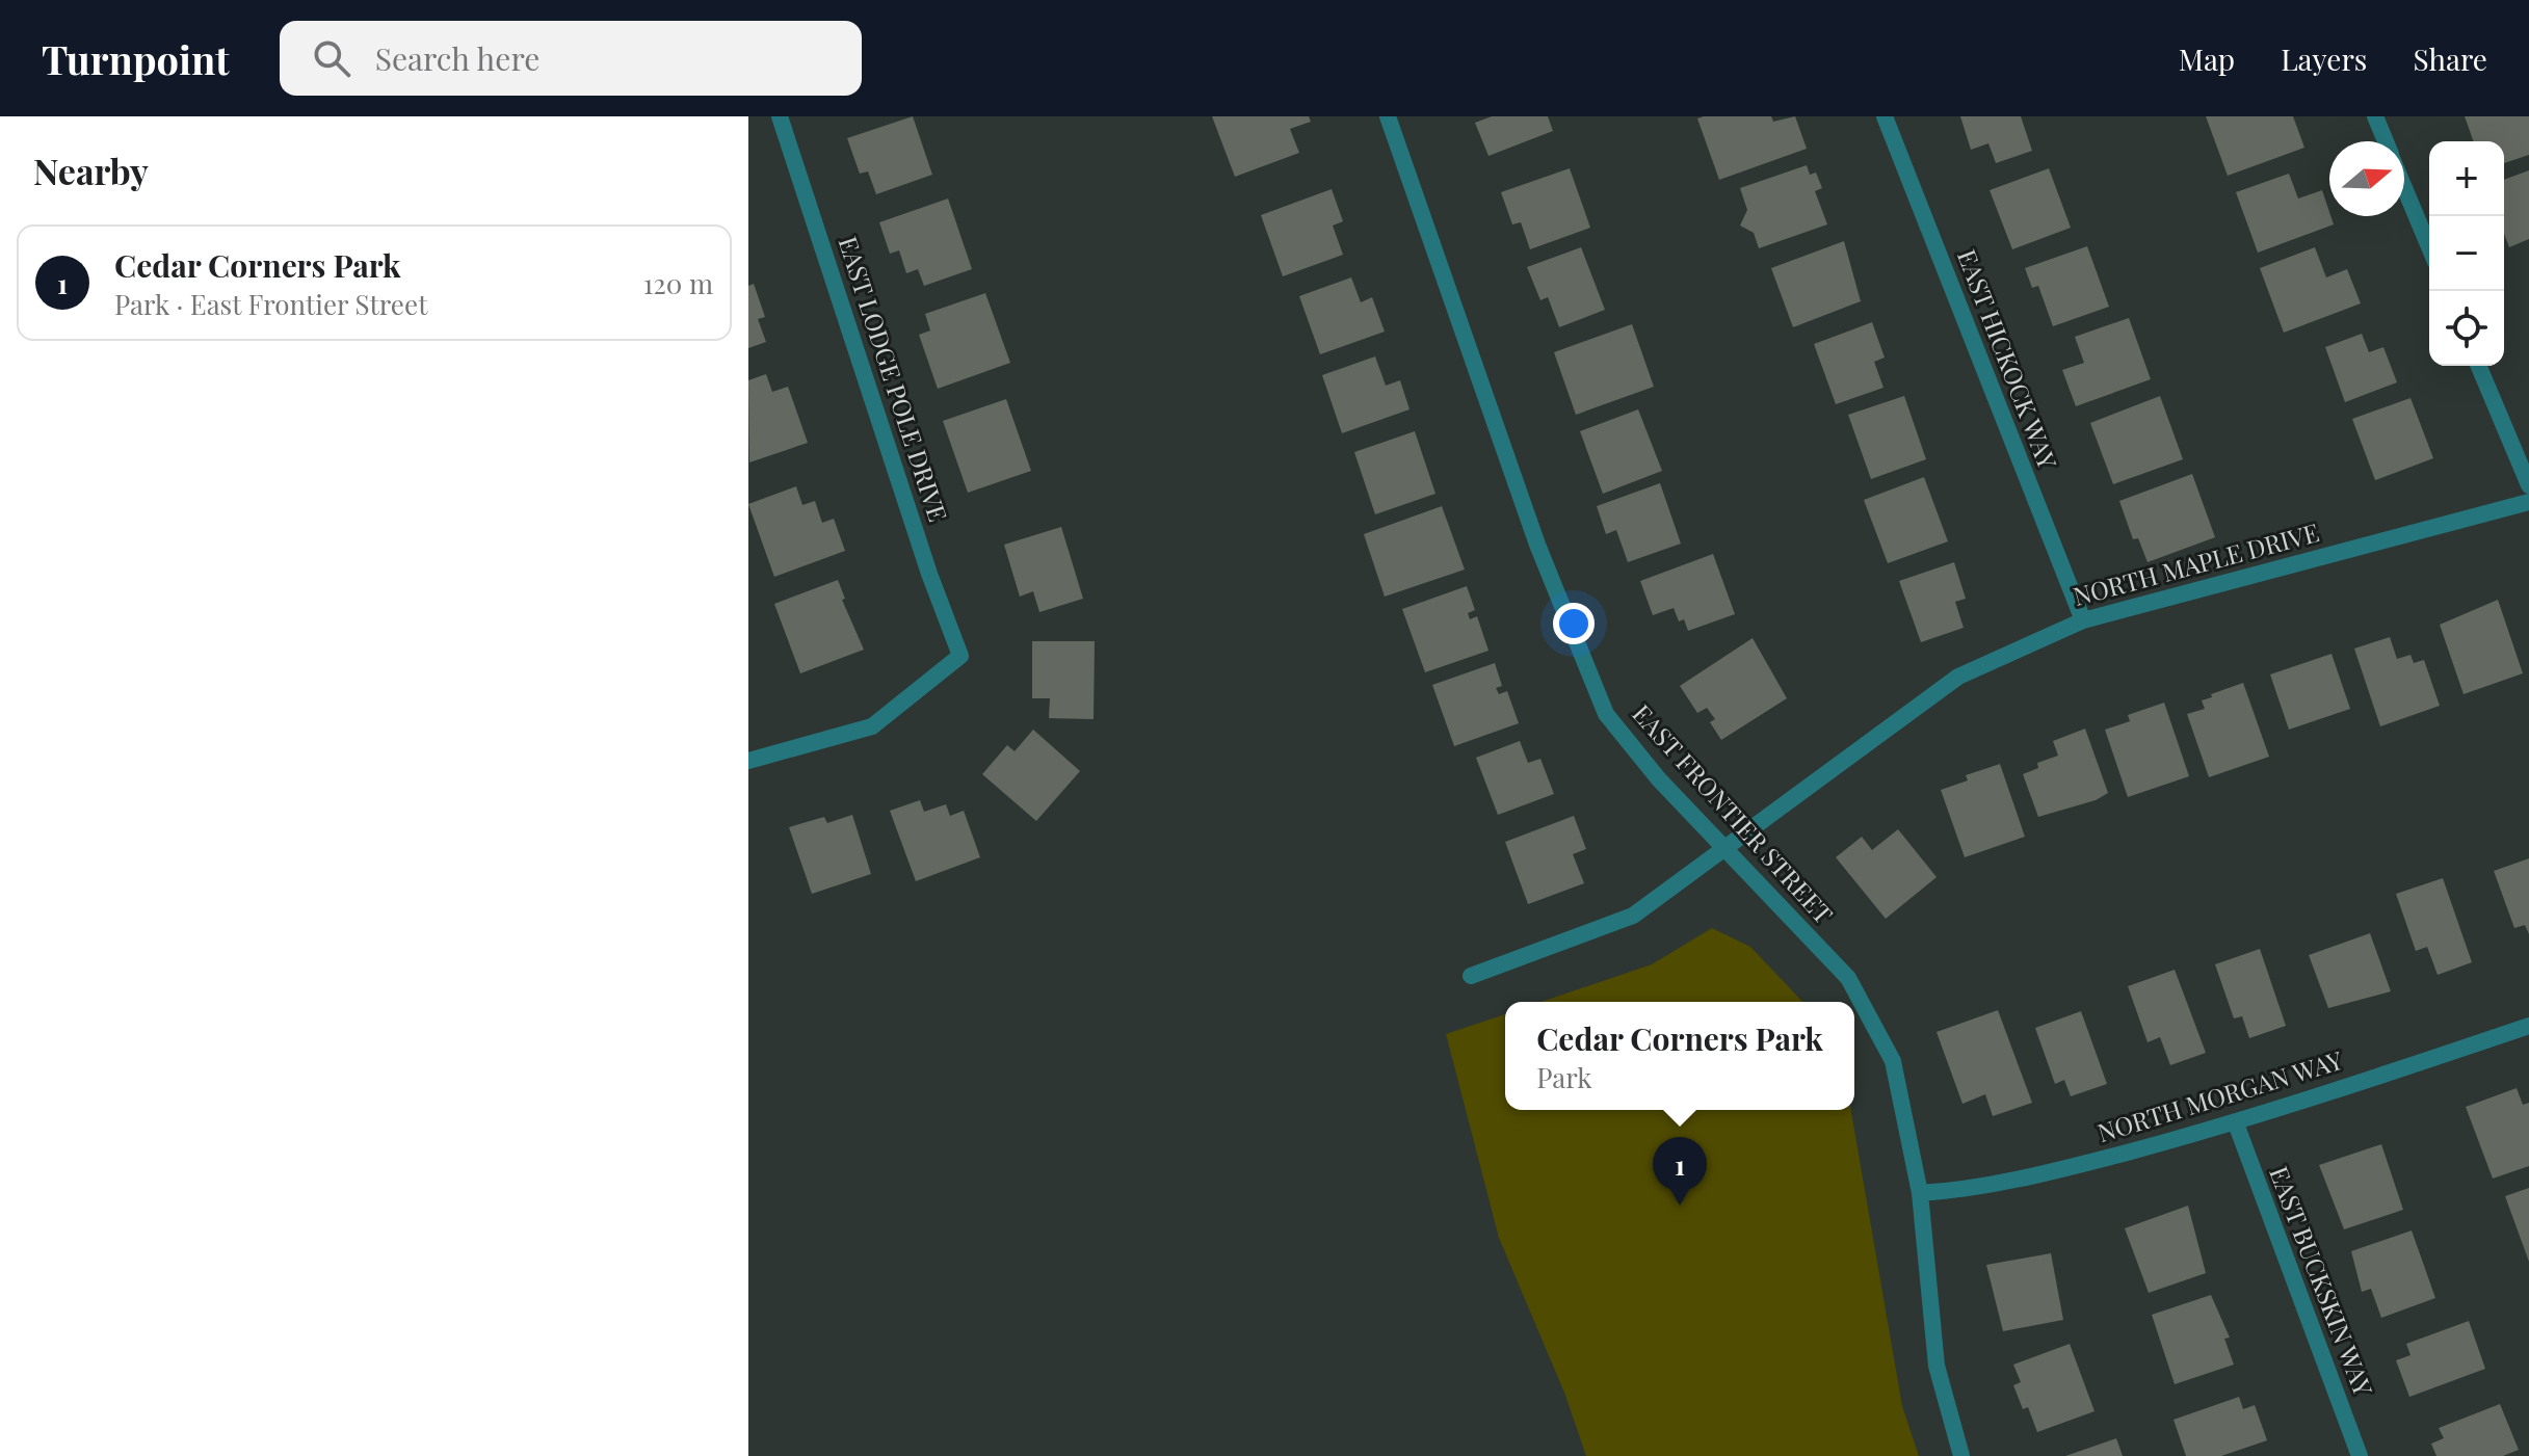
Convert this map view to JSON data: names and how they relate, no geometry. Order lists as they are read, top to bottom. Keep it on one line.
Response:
{"streets":{"street":["EAST HICKOCK WAY","EAST LODGE POLE DRIVE","NORTH MAPLE DRIVE","EAST FRONTIER STREET","NORTH MORGAN WAY","EAST BUCKSKIN WAY"]},"crossings":[["EAST HICKOCK WAY","NORTH MAPLE DRIVE"],["NORTH MAPLE DRIVE","EAST FRONTIER STREET"],["EAST FRONTIER STREET","NORTH MORGAN WAY"],["NORTH MORGAN WAY","EAST BUCKSKIN WAY"]],"north":"right","page":{"header":"Turnpoint","search":"Search here","nav":["Map","Layers","Share"],"heading":"Nearby","map_buttons":["+","−"],"list":[{"mark":"1","name":"Cedar Corners Park","note":"Park · East Frontier Street","value":"120 m"}],"popup":["Cedar Corners Park","Park"],"pins":"1"}}
